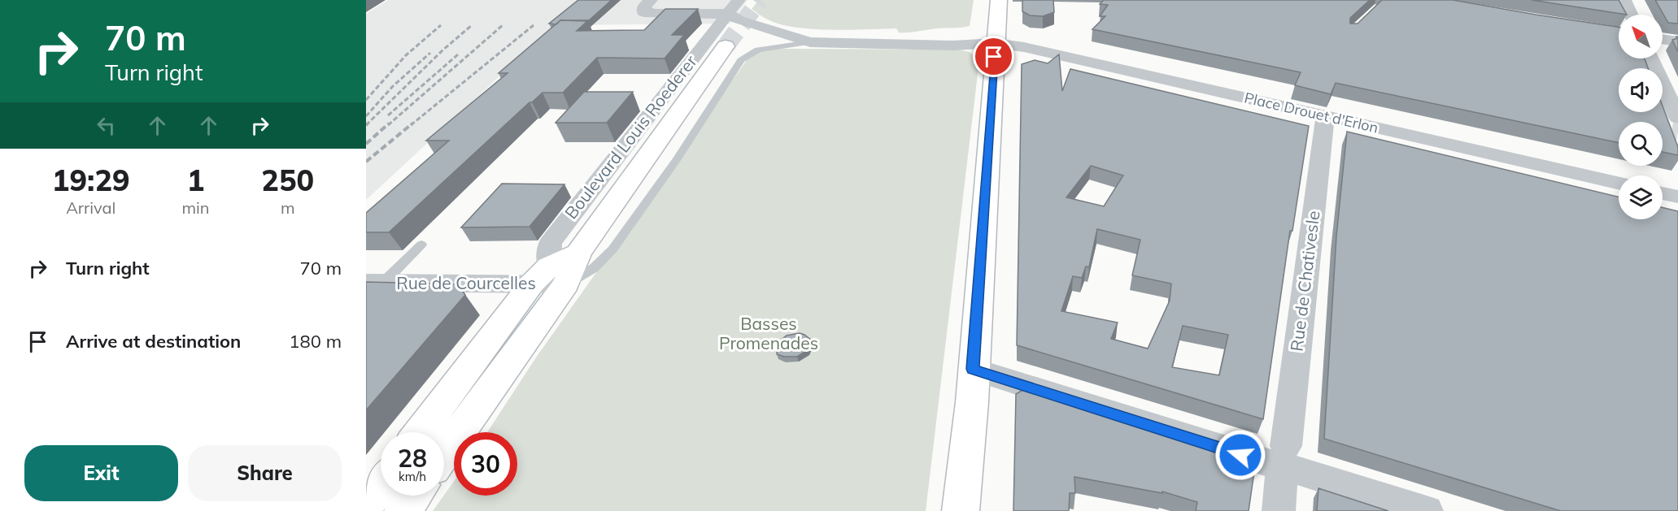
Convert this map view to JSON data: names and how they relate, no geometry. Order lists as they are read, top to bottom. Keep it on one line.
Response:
{"streets":{"main road":["Boulevard Louis Roederer"],"street":["Place Drouet d'Erlon","Rue de Chativesle","Rue de Courcelles"]},"crossings":[["Place Drouet d'Erlon","Boulevard Louis Roederer"],["Place Drouet d'Erlon","Rue de Chativesle"],["Boulevard Louis Roederer","Rue de Courcelles"]],"parks":["Basses Promenades"],"north":"top left","page":{"turn":["70 m","Turn right"],"eta":["19:29","Arrival","1","min","250","m"],"list":[{"name":"Turn right","value":"70 m"},{"name":"Arrive at destination","value":"180 m"}],"speed":"28 km/h","limit":"30","buttons":["Exit","Share"]}}
